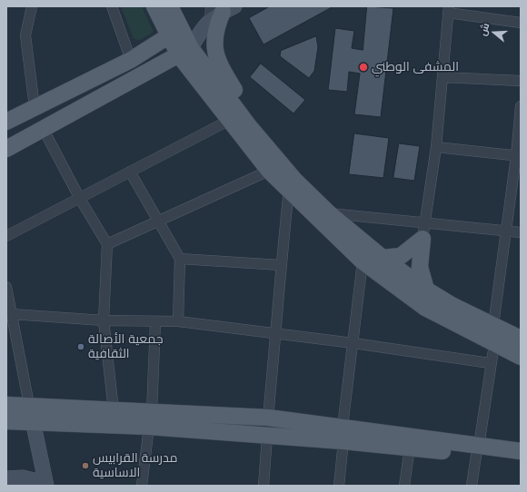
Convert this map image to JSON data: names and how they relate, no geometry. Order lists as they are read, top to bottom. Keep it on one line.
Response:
{"places":["المشفى الوطني","جمعية الأصالة الثقافية","مدرسة القرابيس الاساسية"],"north":"left"}
